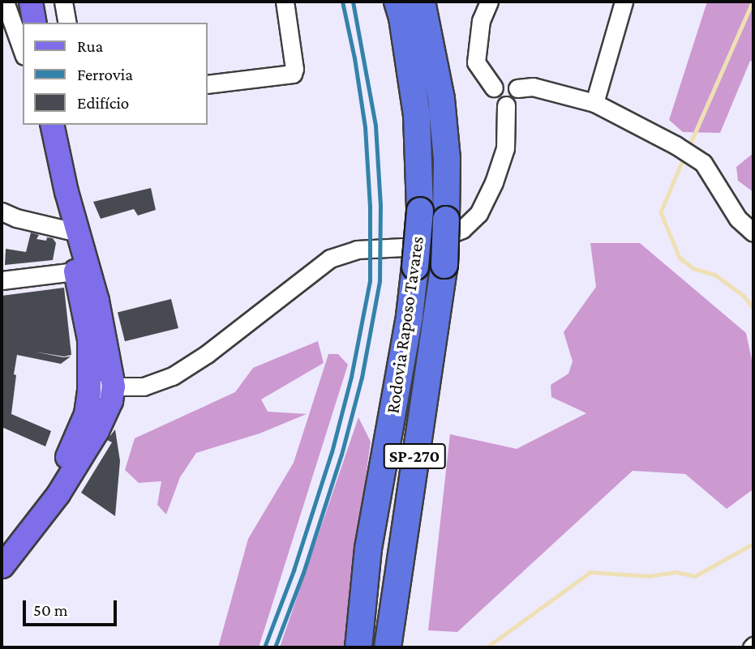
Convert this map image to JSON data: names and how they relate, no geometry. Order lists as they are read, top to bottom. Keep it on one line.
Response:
{"streets":{"highway":["Rodovia Raposo Tavares","SP-270"]},"legend":["Rua","Ferrovia","Edifício"],"scale_bar":"50 m"}
